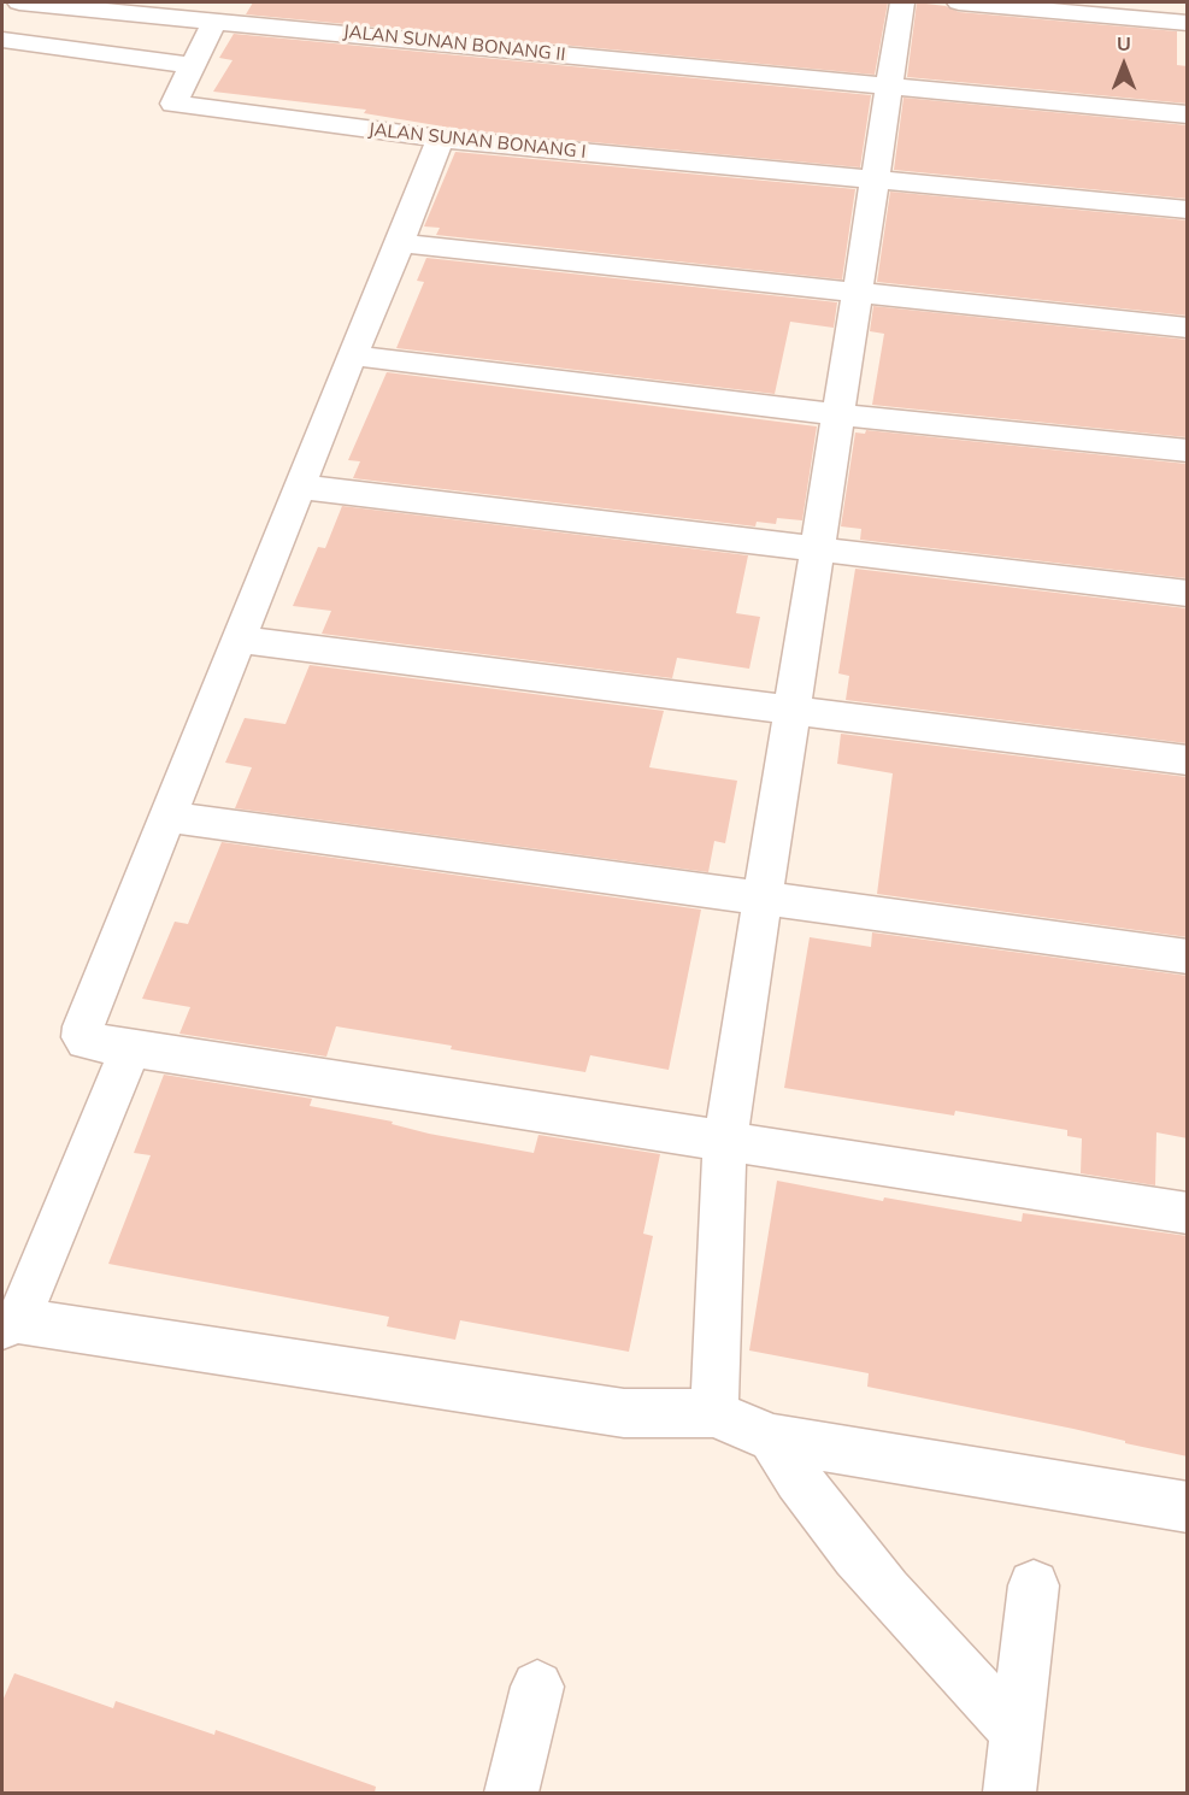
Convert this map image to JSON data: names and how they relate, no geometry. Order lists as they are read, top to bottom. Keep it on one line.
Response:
{"streets":{"street":["JALAN SUNAN BONANG II","JALAN SUNAN BONANG I"]},"crossings":[["JALAN SUNAN BONANG II","JALAN SUNAN BONANG I"]],"north":"top"}
